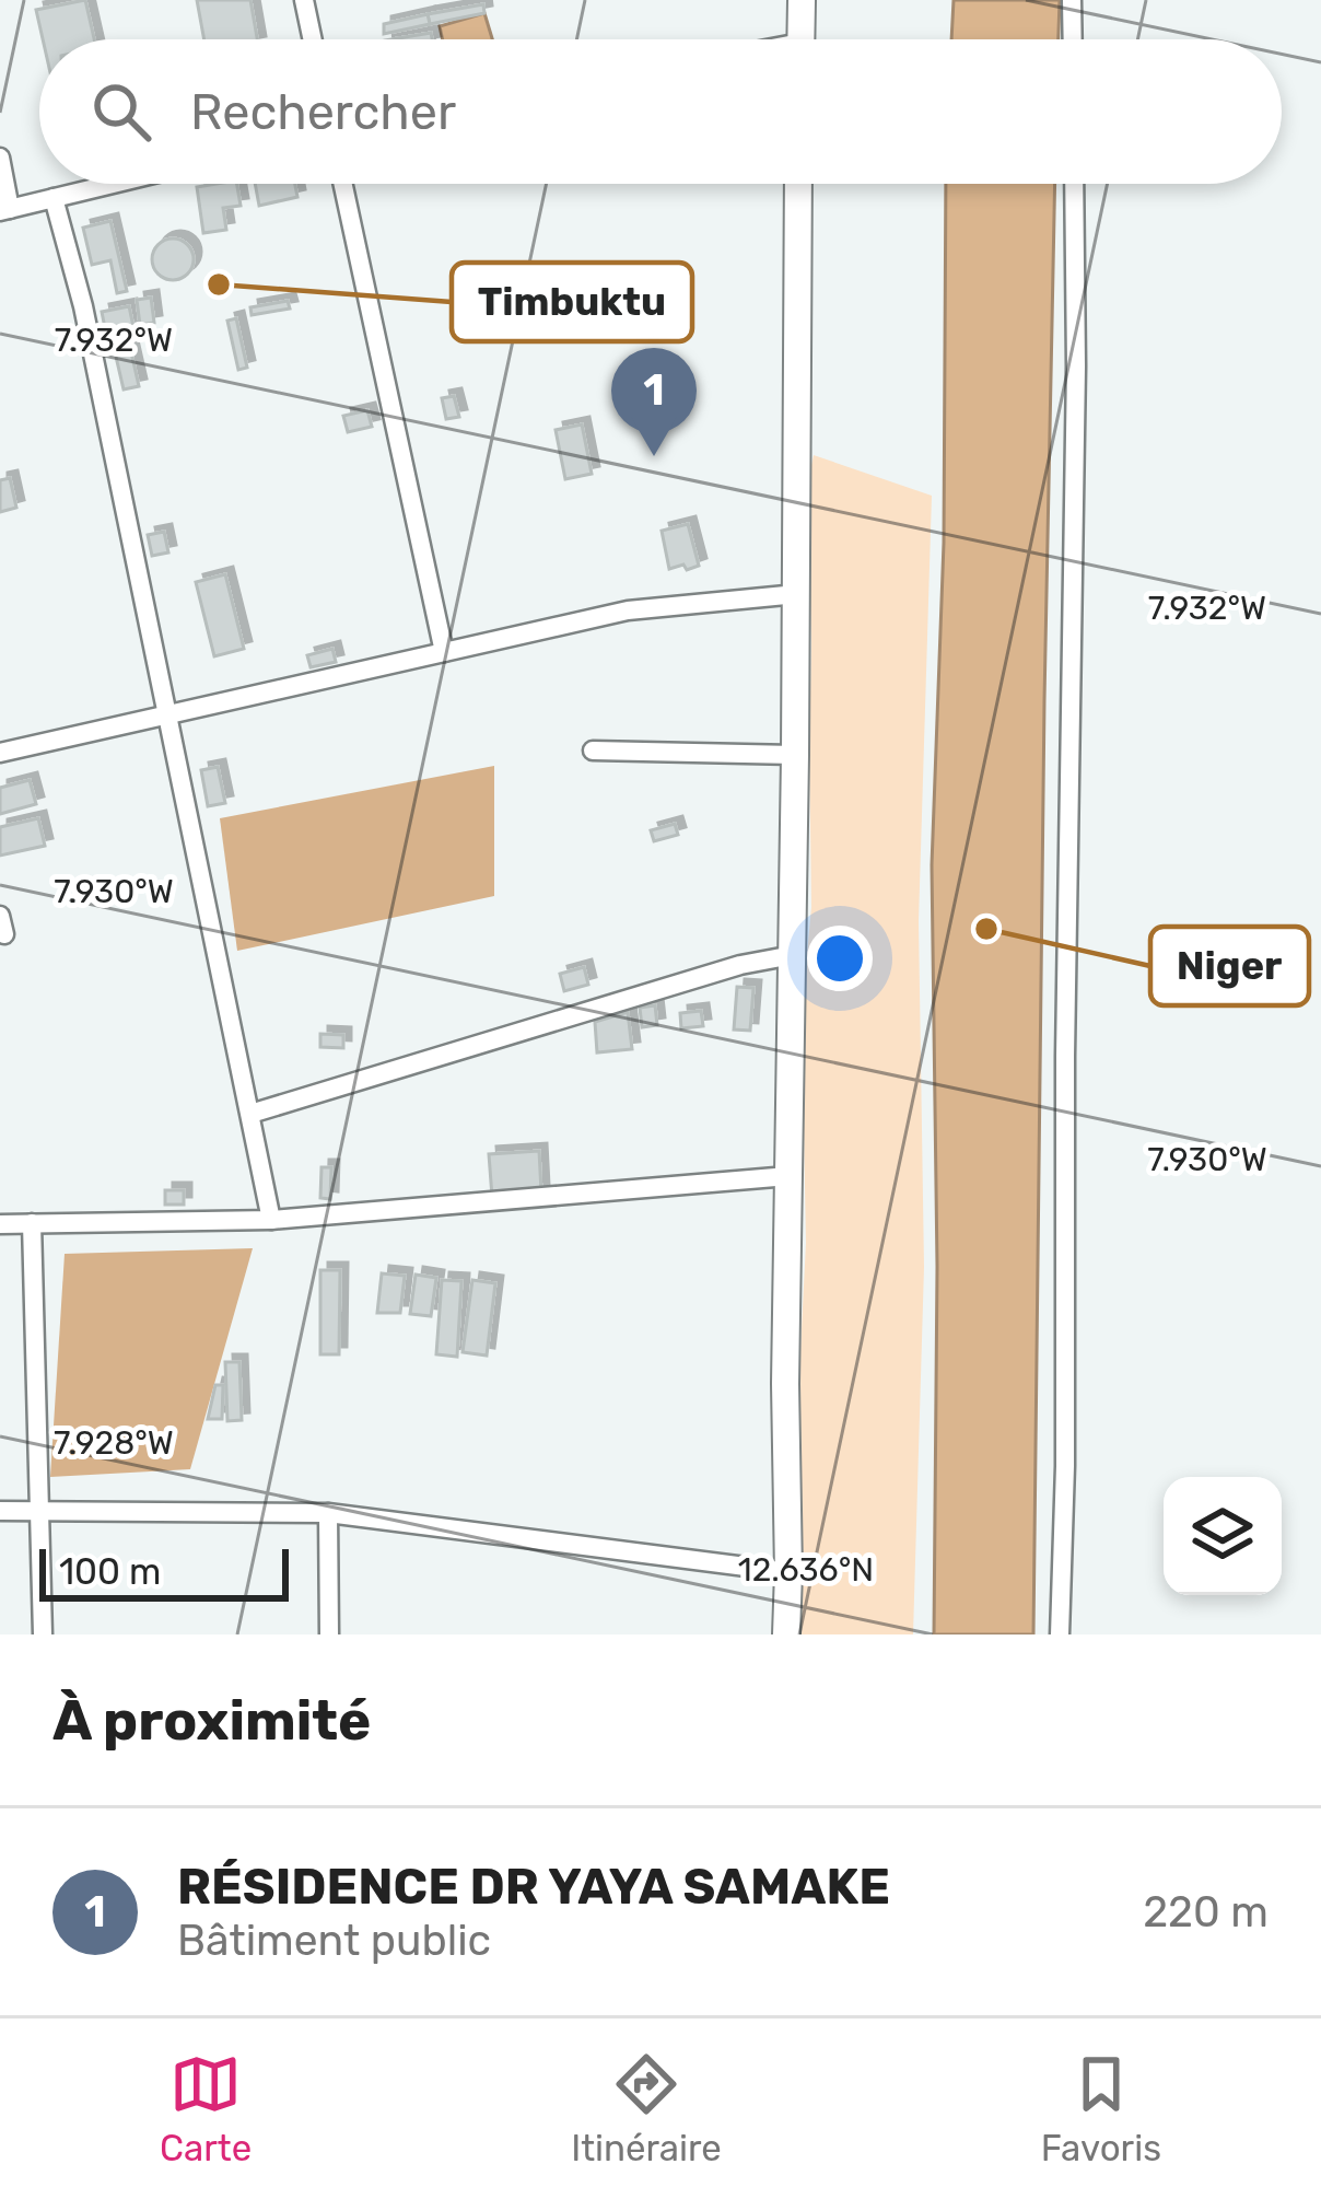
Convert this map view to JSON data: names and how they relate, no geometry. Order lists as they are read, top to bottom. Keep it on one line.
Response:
{"places":["Timbuktu","Niger"],"scale_bar":"100 m","page":{"search":"Rechercher","pins":"1","scale":"100 m","heading":"À proximité","list":[{"mark":"1","name":"RÉSIDENCE DR YAYA SAMAKE","note":"Bâtiment public","value":"220 m"}],"nav":["Carte","Itinéraire","Favoris"]},"coordinates":["7.932°W","7.930°W","7.928°W","12.636°N"]}
